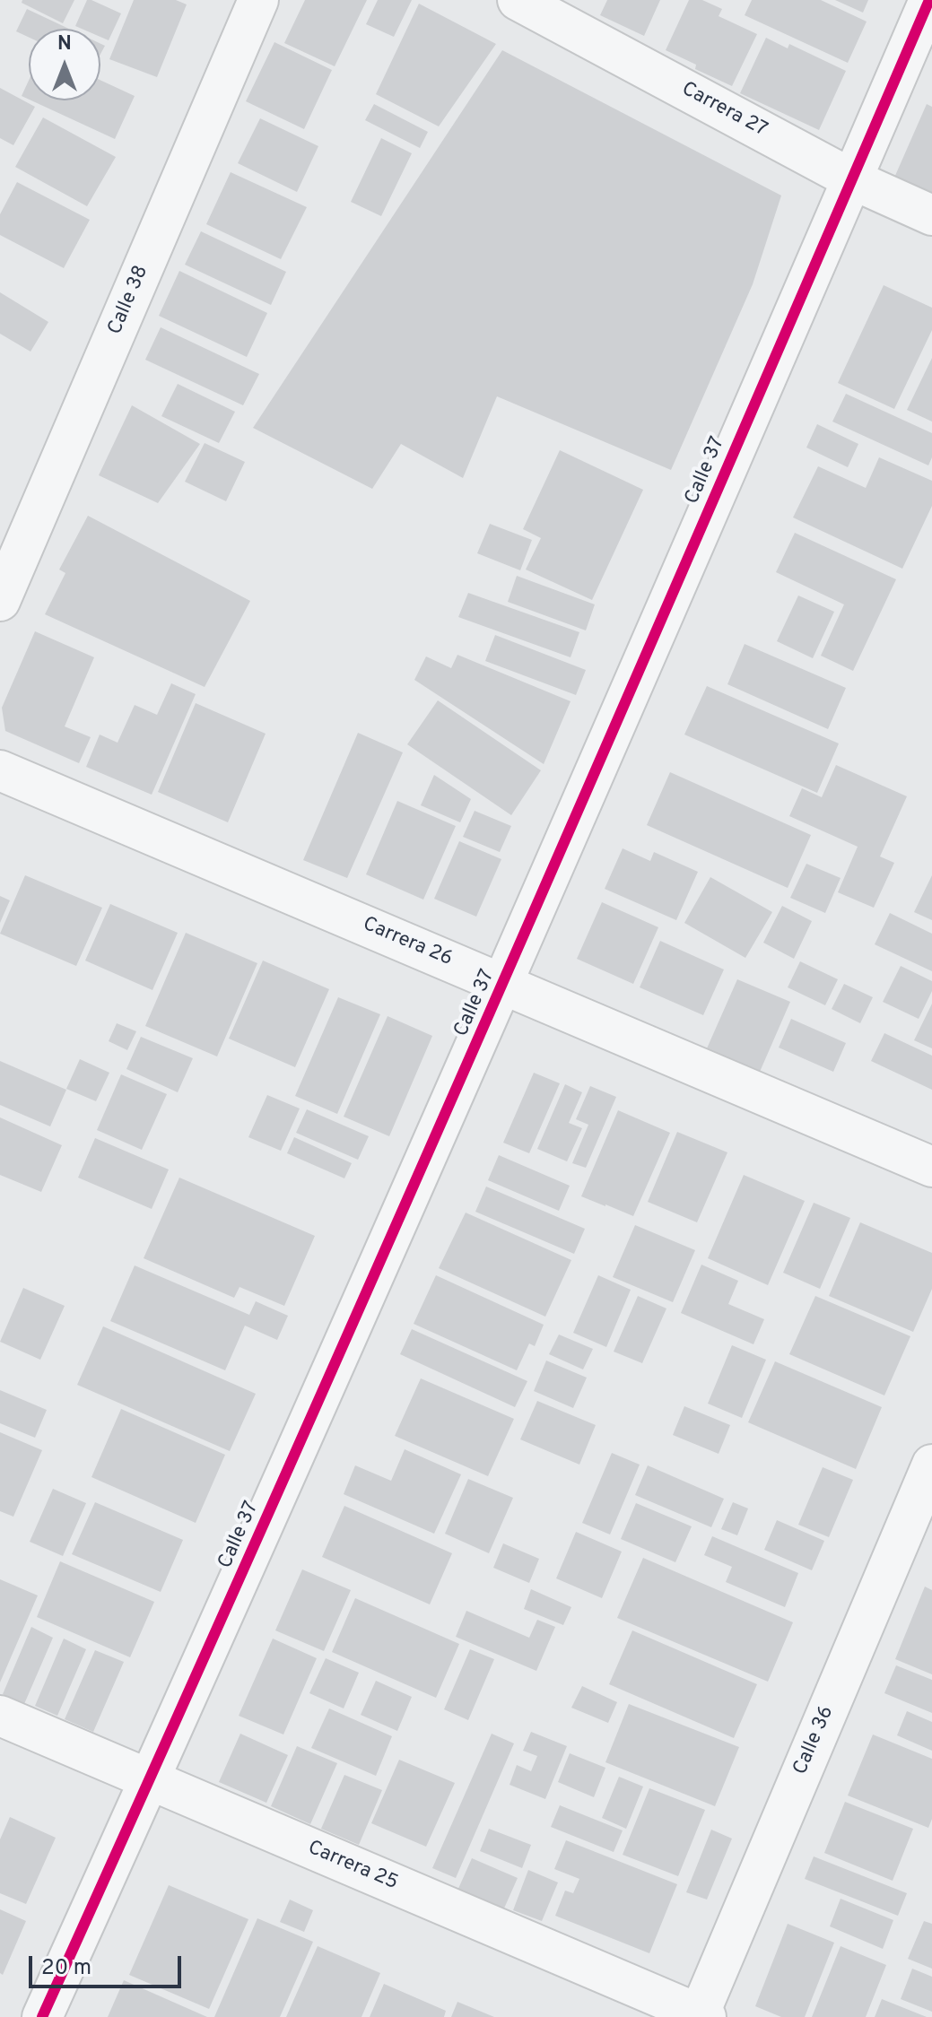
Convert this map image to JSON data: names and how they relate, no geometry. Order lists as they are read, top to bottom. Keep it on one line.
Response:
{"streets":{"street":["Carrera 27","Calle 38","Calle 37","Carrera 26","Calle 36","Carrera 25"]},"crossings":[["Carrera 27","Calle 37"],["Calle 37","Carrera 26"],["Calle 37","Carrera 25"],["Calle 36","Carrera 25"]],"scale_bar":"20 m","north":"top"}
